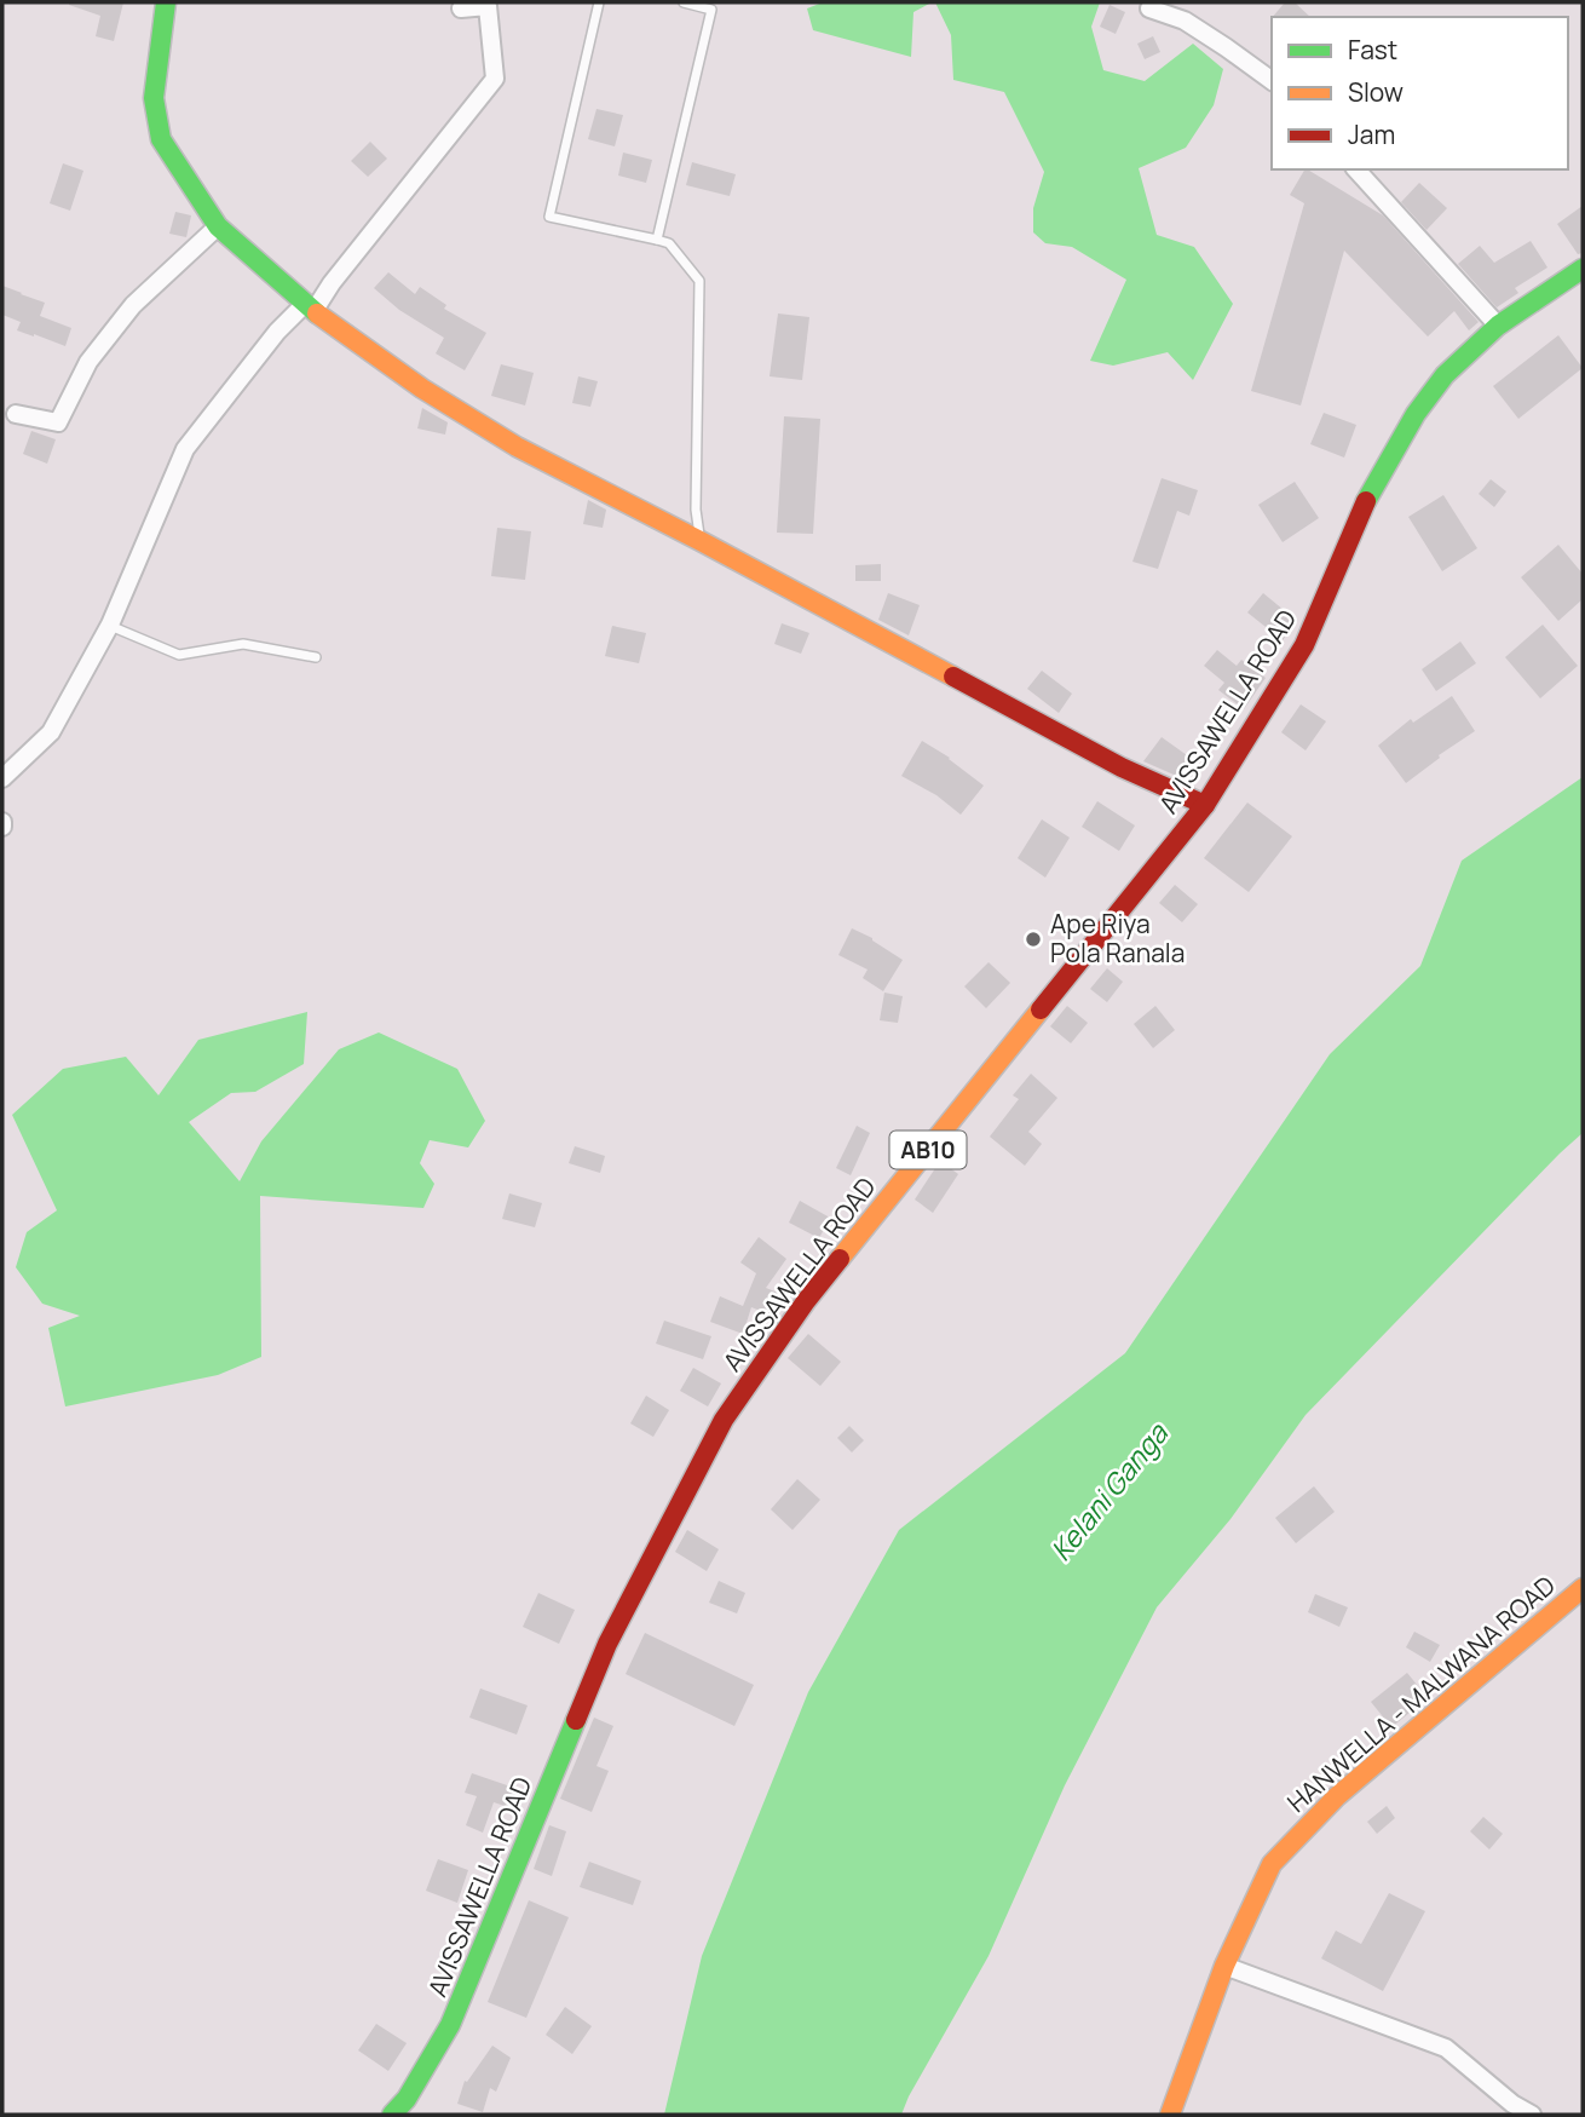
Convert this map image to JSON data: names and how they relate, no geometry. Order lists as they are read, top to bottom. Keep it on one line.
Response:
{"streets":{"main road":["AVISSAWELLA ROAD","AB10","HANWELLA - MALWANA ROAD"]},"water":["Kelani Ganga"],"places":["Ape Riya Pola Ranala"],"legend":["Fast","Slow","Jam"]}
